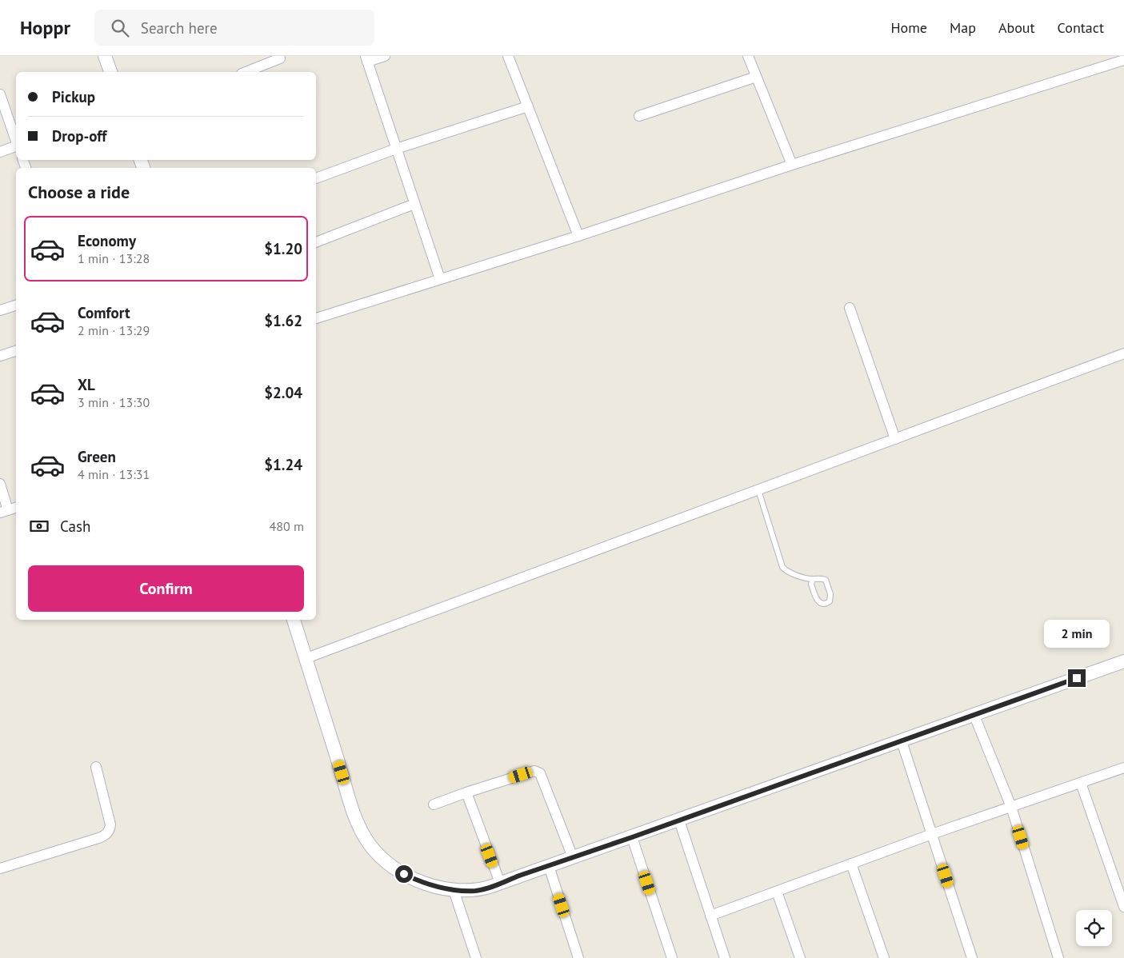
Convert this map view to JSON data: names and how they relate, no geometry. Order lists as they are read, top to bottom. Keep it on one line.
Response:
{"page":{"header":"Hoppr","search":"Search here","nav":["Home","Map","About","Contact"],"banner":["Pickup","Drop-off"],"heading":"Choose a ride","list":[{"name":"Economy","note":"1 min · 13:28","value":"$1.20"},{"name":"Comfort","note":"2 min · 13:29","value":"$1.62"},{"name":"XL","note":"3 min · 13:30","value":"$2.04"},{"name":"Green","note":"4 min · 13:31","value":"$1.24"}],"pay":["Cash","480 m"],"buttons":"Confirm","bubble":"2 min"}}
